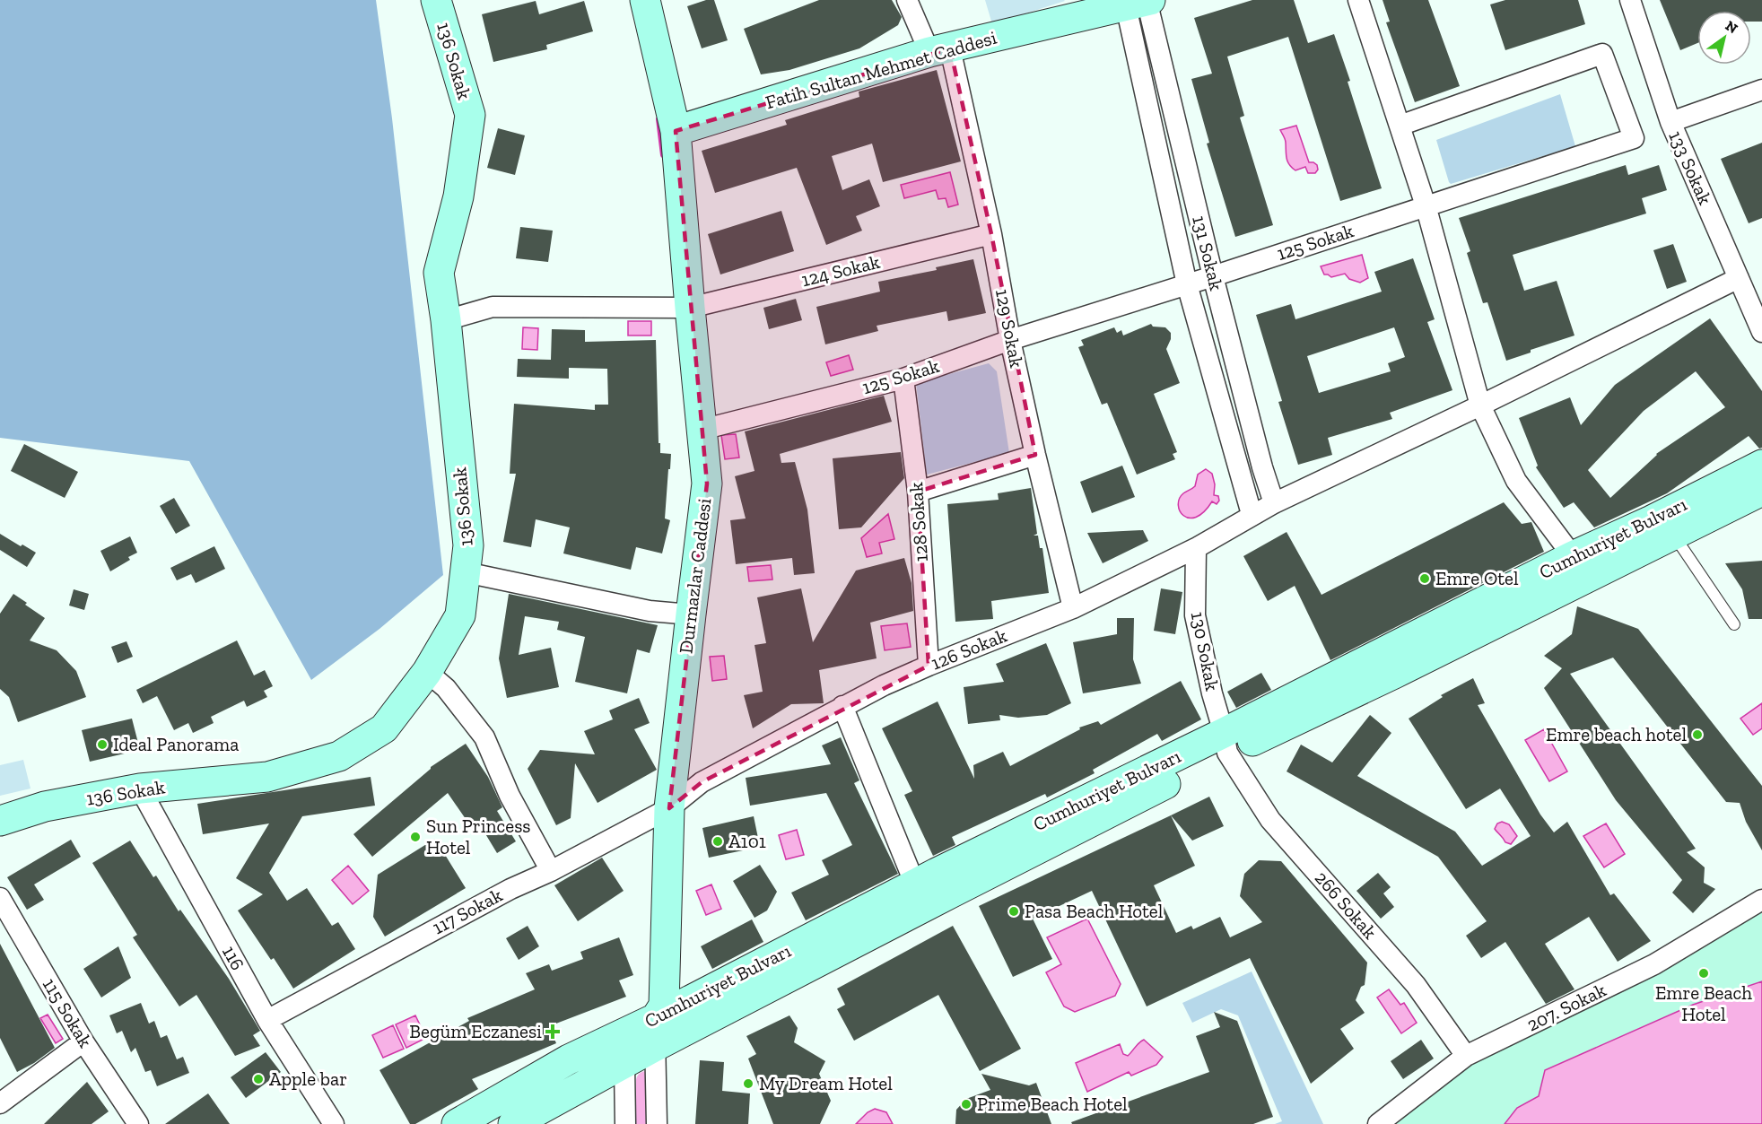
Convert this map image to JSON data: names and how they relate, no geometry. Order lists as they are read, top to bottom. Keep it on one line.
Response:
{"streets":{"street":["136 Sokak","Fatih Sultan Mehmet Caddesi","133 Sokak","125 Sokak","131 Sokak","124 Sokak","129 Sokak","128 Sokak","Cumhuriyet Bulvarı","Durmazlar Caddesi","126 Sokak","130 Sokak","266 Sokak","117 Sokak","116","207. Sokak","115 Sokak"]},"crossings":[["136 Sokak","124 Sokak"],["136 Sokak","116"],["Fatih Sultan Mehmet Caddesi","131 Sokak"],["Fatih Sultan Mehmet Caddesi","129 Sokak"],["Fatih Sultan Mehmet Caddesi","Durmazlar Caddesi"],["133 Sokak","126 Sokak"],["125 Sokak","131 Sokak"],["125 Sokak","129 Sokak"],["125 Sokak","128 Sokak"],["125 Sokak","Durmazlar Caddesi"],["131 Sokak","126 Sokak"],["124 Sokak","129 Sokak"],["124 Sokak","Durmazlar Caddesi"],["129 Sokak","126 Sokak"],["128 Sokak","126 Sokak"],["Cumhuriyet Bulvarı","Durmazlar Caddesi"],["Cumhuriyet Bulvarı","130 Sokak"],["Cumhuriyet Bulvarı","266 Sokak"],["Durmazlar Caddesi","126 Sokak"],["Durmazlar Caddesi","117 Sokak"],["126 Sokak","130 Sokak"],["126 Sokak","117 Sokak"],["130 Sokak","266 Sokak"],["266 Sokak","207. Sokak"],["117 Sokak","116"]],"places":{"other":["Emre Otel","Emre beach hotel","Ideal Panorama","Sun Princess Hotel","A101","Pasa Beach Hotel","Emre Beach Hotel","Apple bar","My Dream Hotel","Prime Beach Hotel"],"health":["Begüm Eczanesi"]},"north":"top right"}
